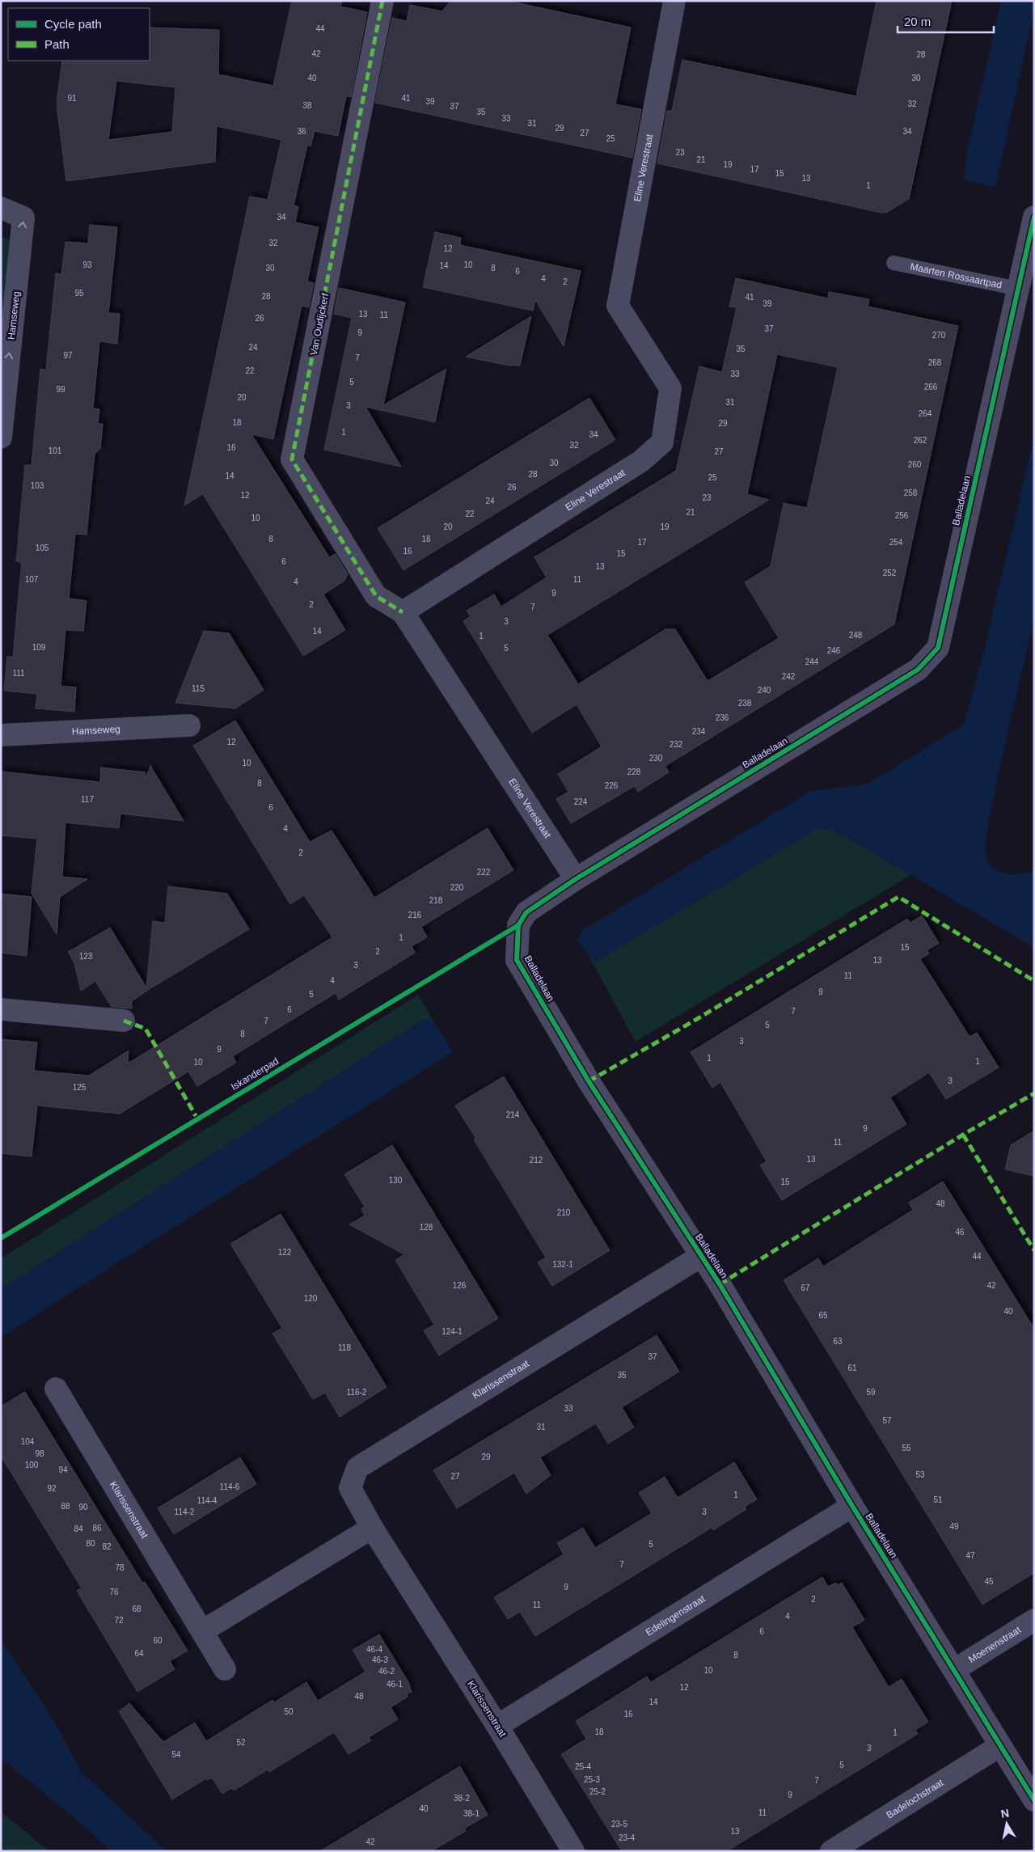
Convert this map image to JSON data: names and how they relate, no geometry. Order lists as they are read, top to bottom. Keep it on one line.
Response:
{"streets":{"street":["Eline Verestraat","Hamseweg","Van Oudijckerf","Balladelaan","Klarissenstraat","Edelingenstraat","Moenenstraat","Badelochstraat"],"lane":["Maarten Rossaartpad"],"cycle path":["Iskanderpad"]},"crossings":[["Eline Verestraat","Van Oudijckerf"],["Eline Verestraat","Balladelaan"],["Maarten Rossaartpad","Balladelaan"],["Balladelaan","Klarissenstraat"],["Balladelaan","Edelingenstraat"],["Balladelaan","Moenenstraat"],["Balladelaan","Badelochstraat"],["Klarissenstraat","Edelingenstraat"]],"one_way":["Hamseweg"],"house_numbers":["44","42","28","40","30","91","41","39","32","38","37","35","33","31","29","36","34","27","25","23","21","19","17","15","13","1","34","32","12","93","10","14","30","8","6","4","2","95","28","41","39","13","11","26","37","9","270","24","35","97","7","268","22","33","5","266","99","20","31","3","264","18","29","1","34","262","32","16","101","27","30","260","28","14","25","103","26","258","12","23","24","21","22","256","10","20","19","8","18","17","254","105","16","15","6","13","252","107","11","4","9","2","7","3","14","248","1","109","5","246","244","111","242","115","240","238","236","234","12","232","230","10","228","8","226","117","224","6","4","2","222","220","218","216","1","15","2","123","13","3","11","4","9","5","6","7","7","5","8","3","9","1","1","10","3","125","214","9","11","13","212","130","15","48","210","128","46","122","44","132-1","126","42","67","120","40","65","124-1","63","118","37","61","35","116-2","59","33","57","31","104","55","98","29","100","94","53","27","114-6","92","1","51","114-4","88","90","114-2","3","49","86","84","80","5","82","47","7","78","45","9","76","2","11","68","4","72","6","60","46-4","64","8","46-3","10","46-2","46-1","12","48","14","50","16","18","1","52","3","54","5","25-4","25-3","7","25-2","9","38-2","40","11","38-1","23-5","13","23-4","42"],"legend":["Cycle path","Path"],"scale_bar":"20 m","north":"top"}
